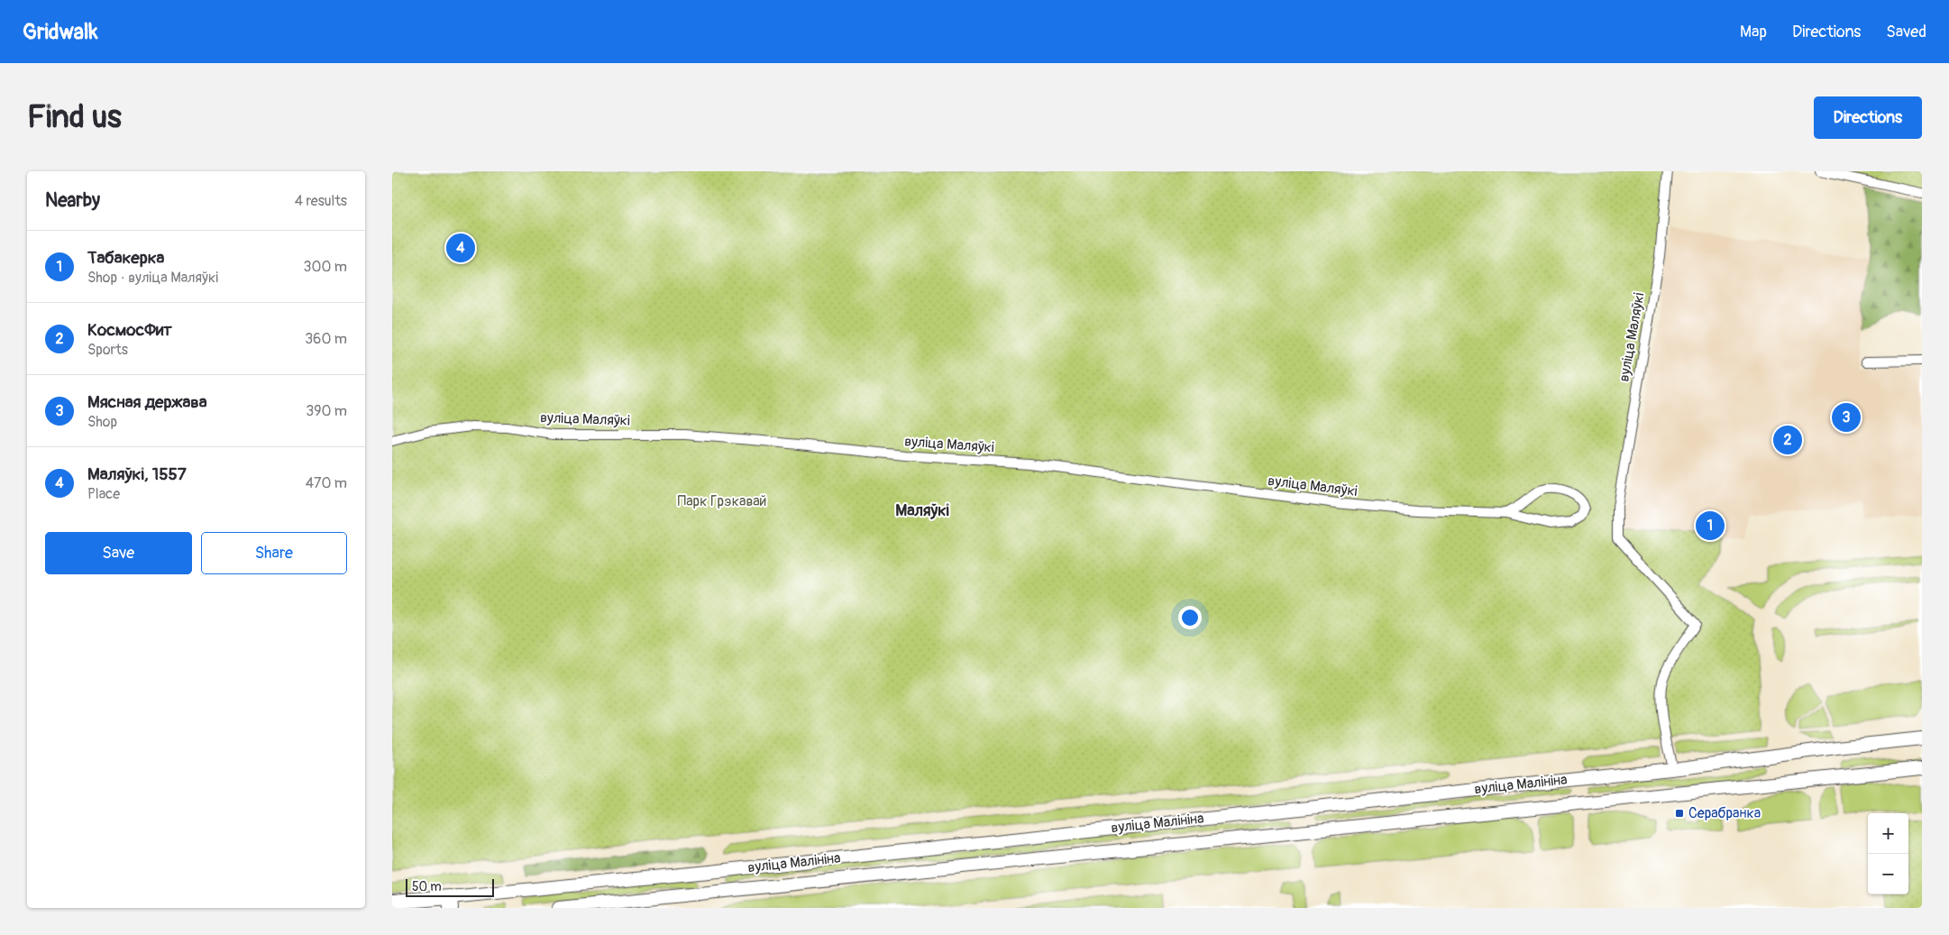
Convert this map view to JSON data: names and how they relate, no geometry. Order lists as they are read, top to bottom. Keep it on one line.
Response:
{"streets":{"main road":["вуліца Малініна"],"street":["вуліца Маляўкі"]},"crossings":[["вуліца Маляўкі","вуліца Малініна"]],"districts":["Маляўкі"],"parks":["Парк Грэкавай"],"places":{"transit":["Серабранка"]},"scale_bar":"50 m","page":{"header":"Gridwalk","nav":["Map","Directions","Saved"],"buttons":["Directions",["Save","Share"]],"title":"Find us","heading":["Nearby","4 results"],"list":[{"mark":"1","name":"Табакерка","note":"Shop · вуліца Маляўкі","value":"300 m"},{"mark":"2","name":"КосмосФит","note":"Sports","value":"360 m"},{"mark":"3","name":"Мясная держава","note":"Shop","value":"390 m"},{"mark":"4","name":"Маляўкі, 1557","note":"Place","value":"470 m"}],"pins":["4","3","2","1"],"map_buttons":["+","−"],"scale":"50 m"}}
